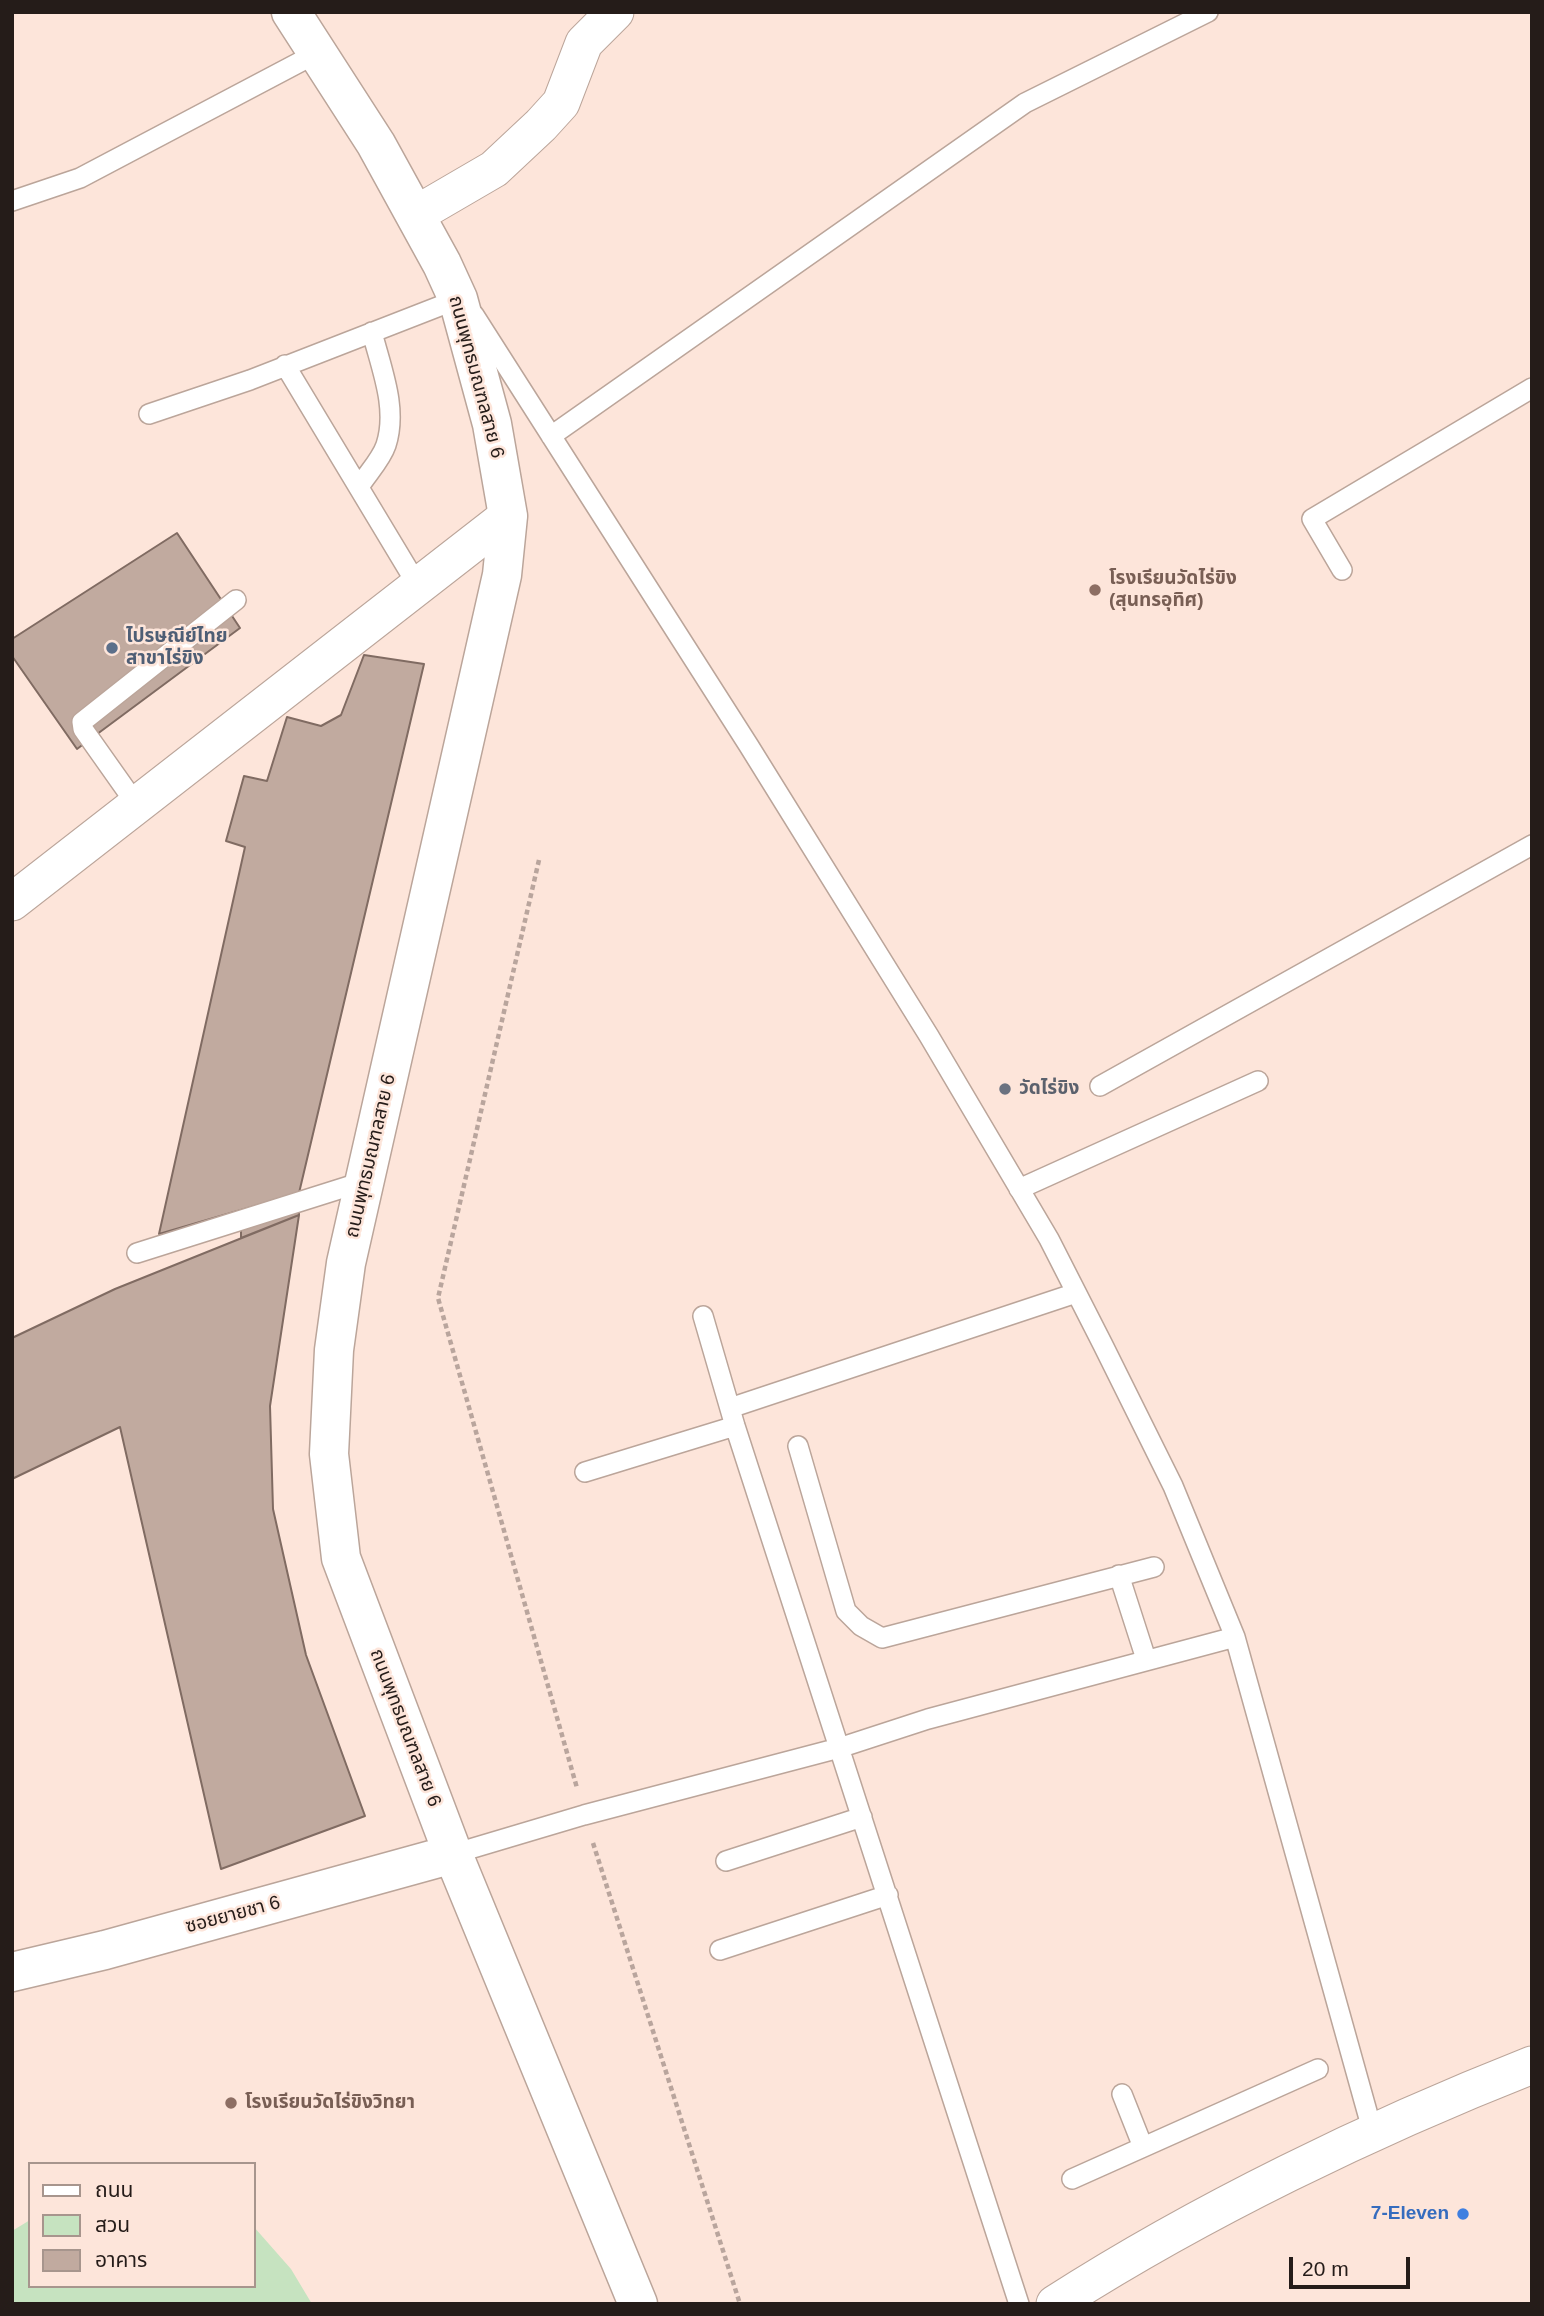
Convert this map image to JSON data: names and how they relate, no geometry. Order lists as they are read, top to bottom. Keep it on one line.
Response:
{"streets":{"main road":["ถนนพุทธมณฑลสาย 6","ซอยยายชา 6"]},"crossings":[["ถนนพุทธมณฑลสาย 6","ซอยยายชา 6"]],"places":["โรงเรียนวัดไร่ขิง (สุนทรอุทิศ)","ไปรษณีย์ไทย สาขาไร่ขิง","วัดไร่ขิง","โรงเรียนวัดไร่ขิงวิทยา","7-Eleven"],"legend":["ถนน","สวน","อาคาร"],"scale_bar":"20 m"}
